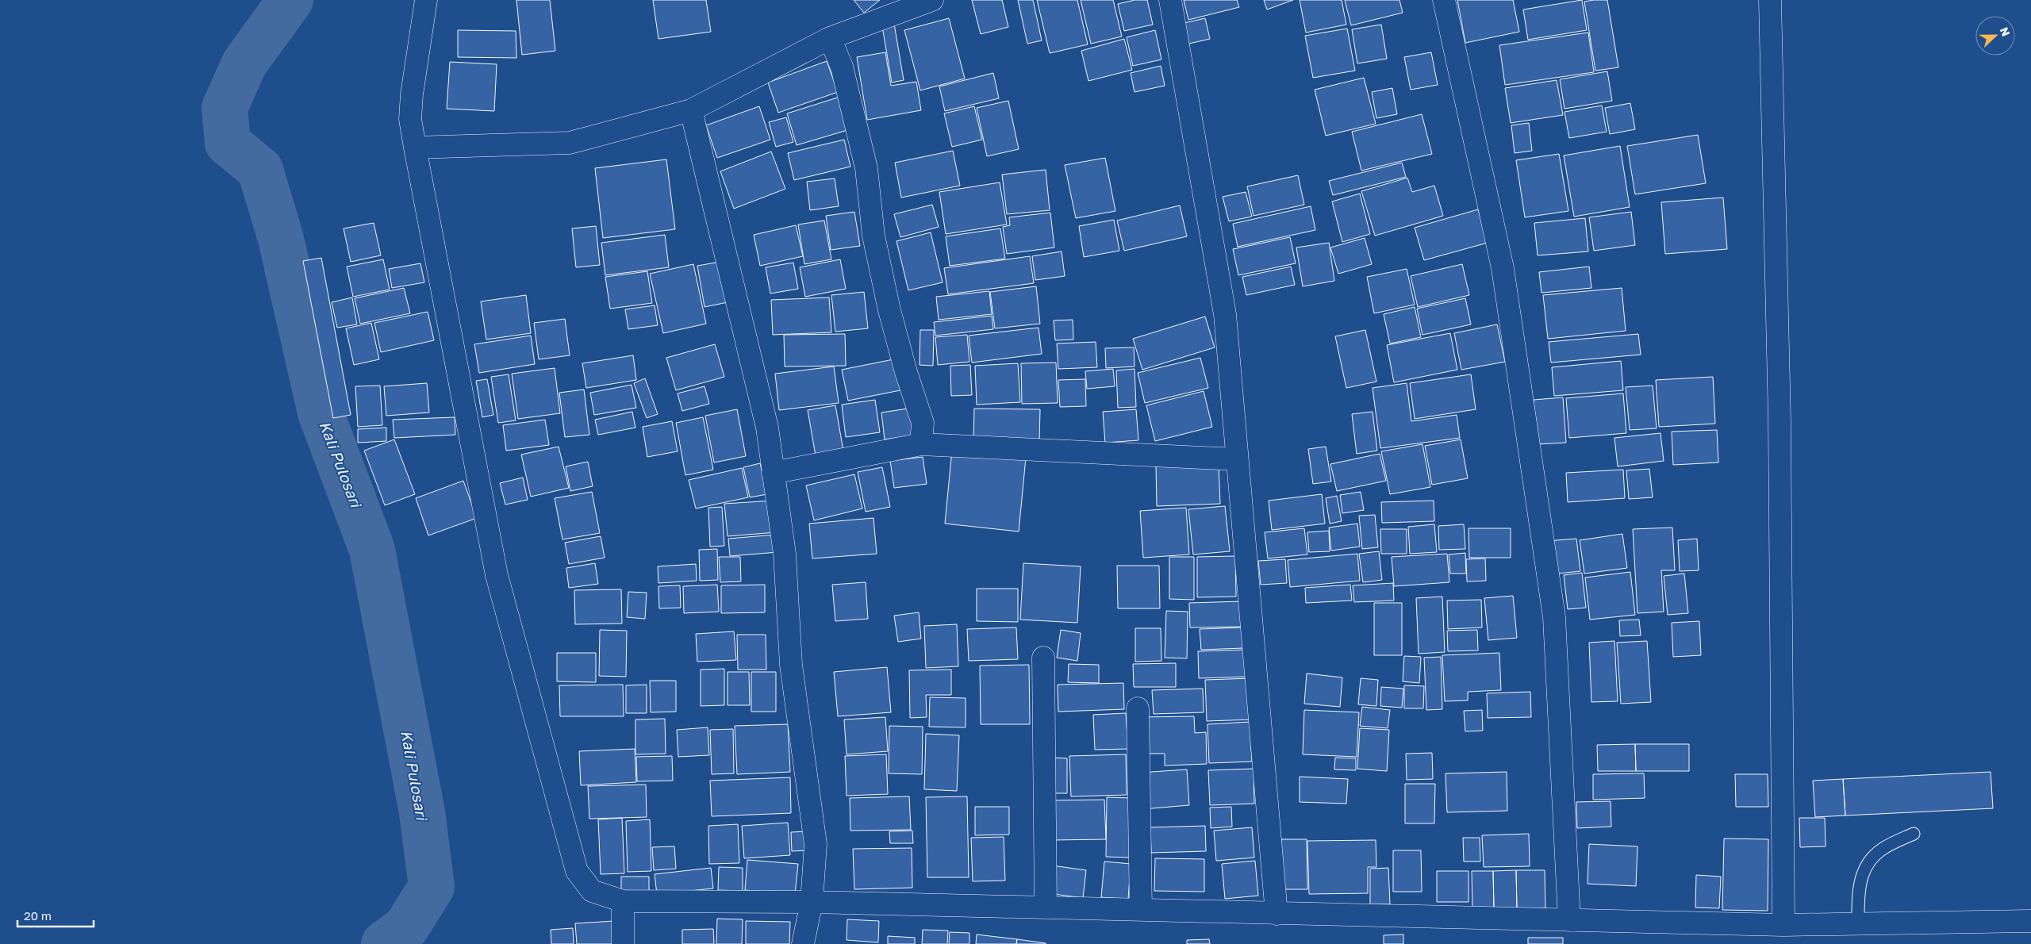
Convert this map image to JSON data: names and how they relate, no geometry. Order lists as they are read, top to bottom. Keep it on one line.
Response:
{"water":["Kali Pulosari"],"scale_bar":"20 m","north":"right"}
